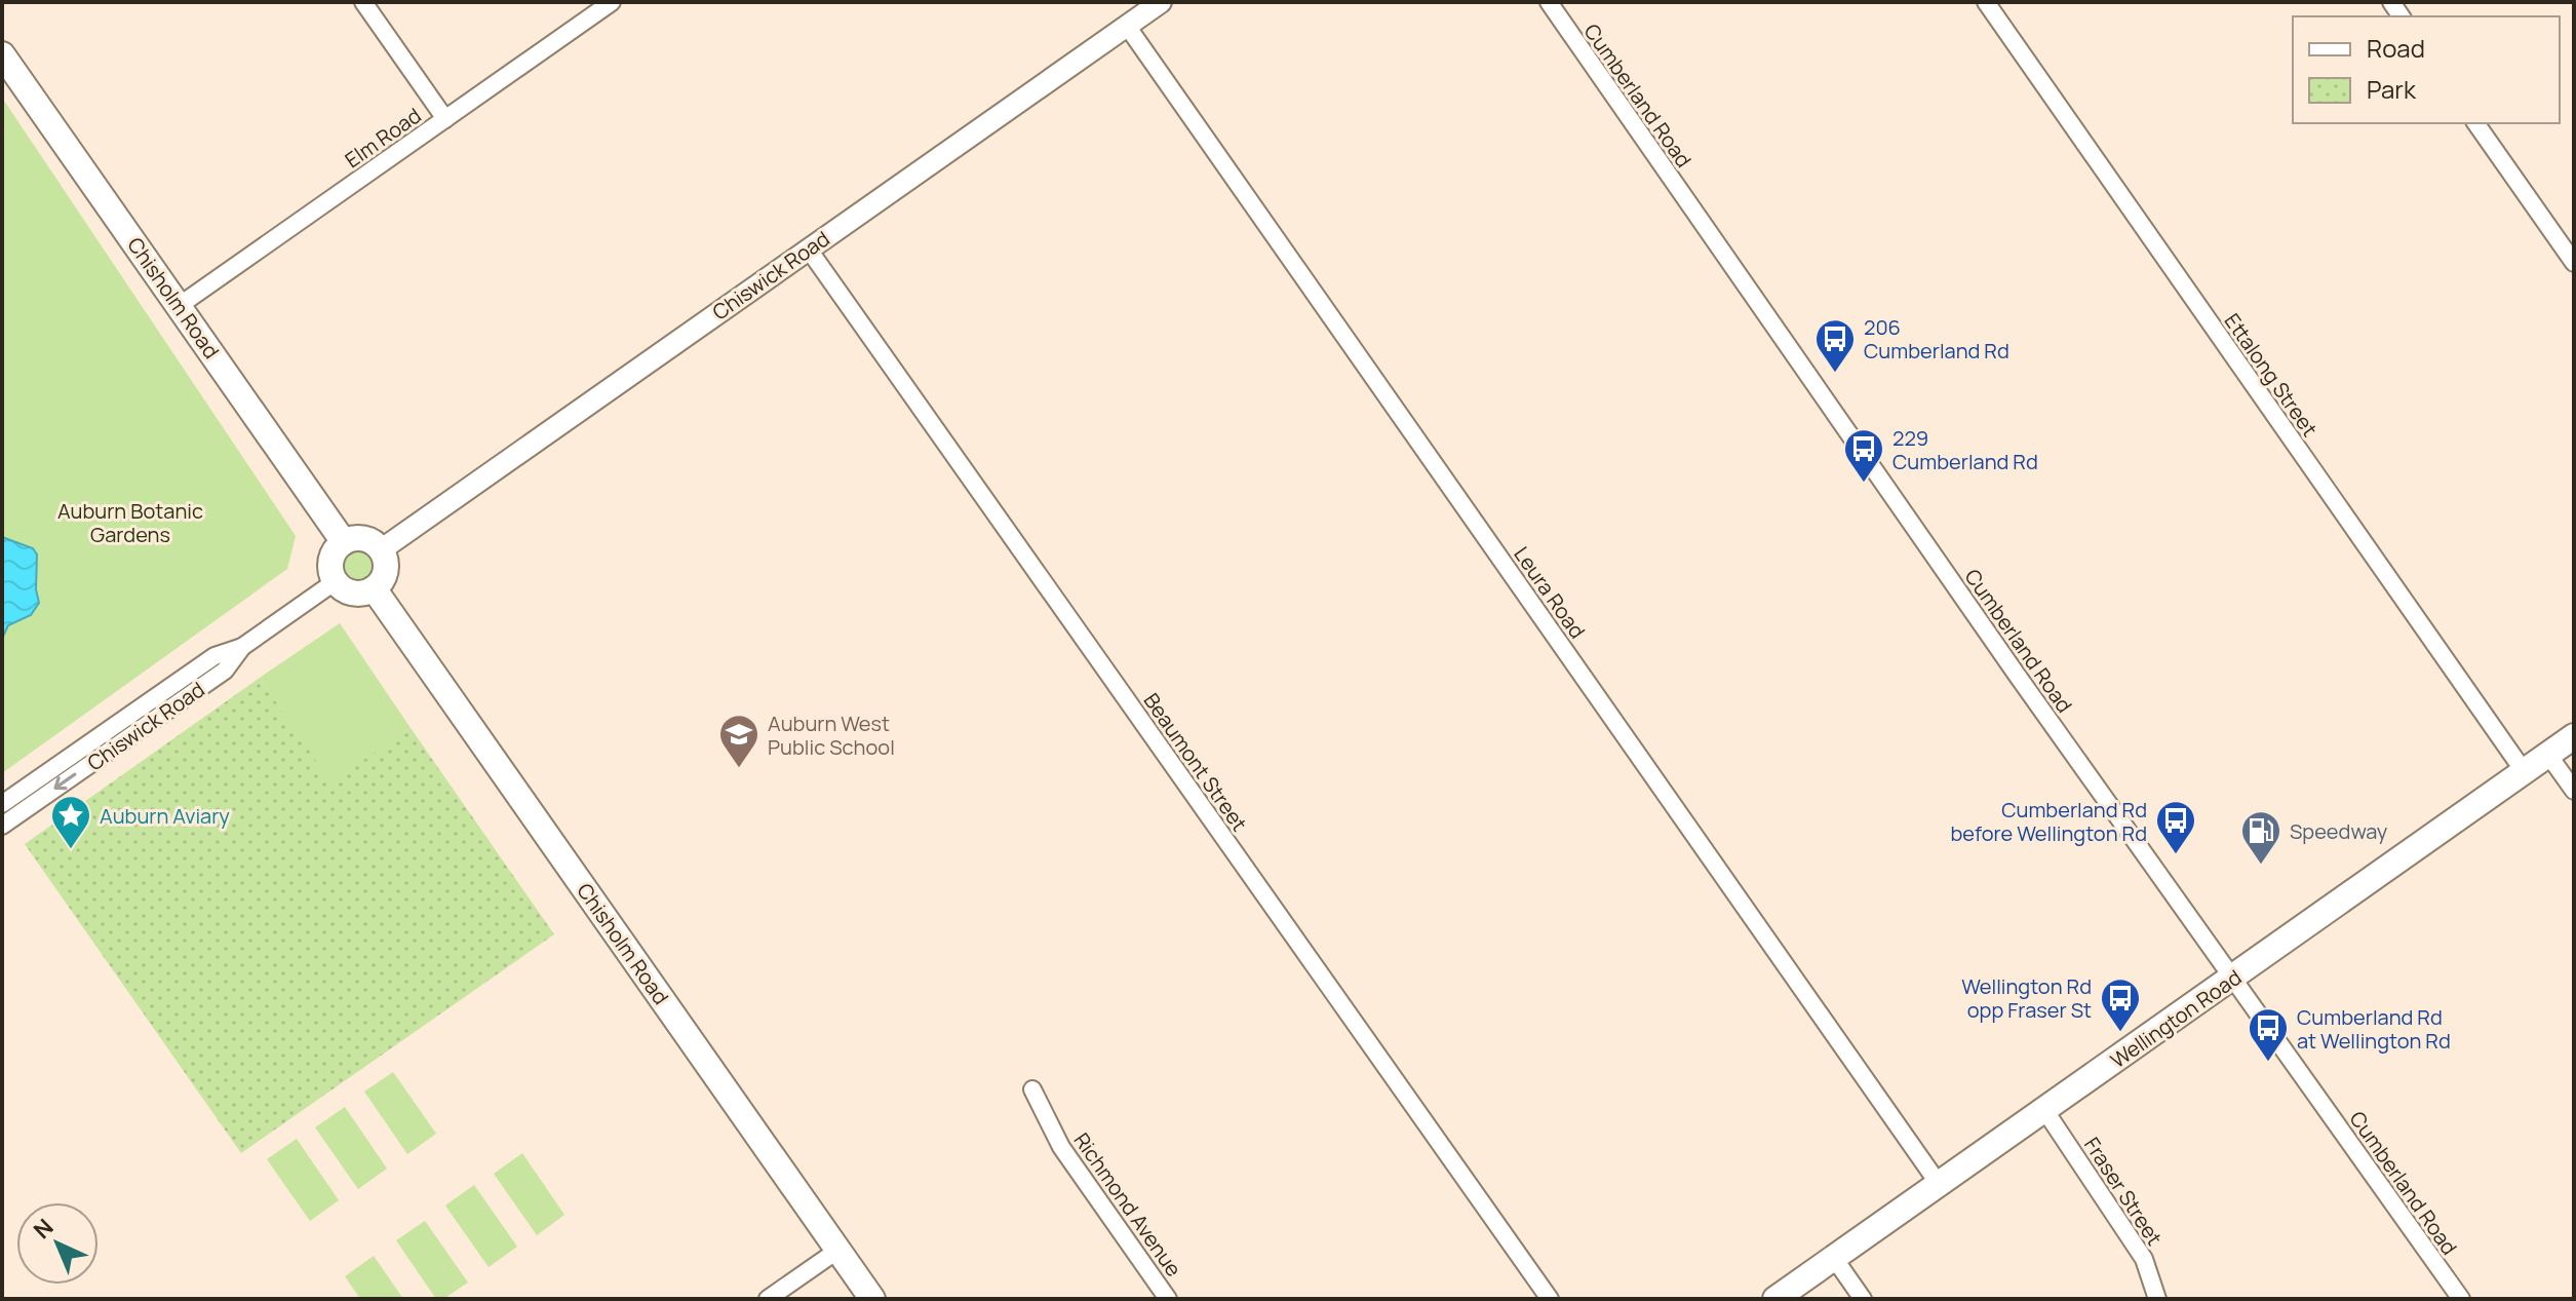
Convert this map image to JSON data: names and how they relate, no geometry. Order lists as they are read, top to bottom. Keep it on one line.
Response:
{"streets":{"main road":["Chisholm Road","Wellington Road"],"street":["Cumberland Road","Elm Road","Chiswick Road","Ettalong Street","Leura Road","Beaumont Street","Fraser Street","Richmond Avenue"]},"crossings":[["Cumberland Road","Wellington Road"],["Elm Road","Chisholm Road"],["Chiswick Road","Chisholm Road"],["Chiswick Road","Leura Road"],["Chiswick Road","Beaumont Street"],["Ettalong Street","Wellington Road"],["Leura Road","Wellington Road"],["Wellington Road","Fraser Street"]],"parks":["Auburn Botanic Gardens"],"places":{"bus stop":["206 Cumberland Rd","229 Cumberland Rd","Cumberland Rd before Wellington Rd","Wellington Rd opp Fraser St","Cumberland Rd at Wellington Rd"],"school or university":["Auburn West Public School"],"place":["Auburn Aviary"],"fuel station":["Speedway"]},"legend":["Road","Park"],"north":"top left"}
